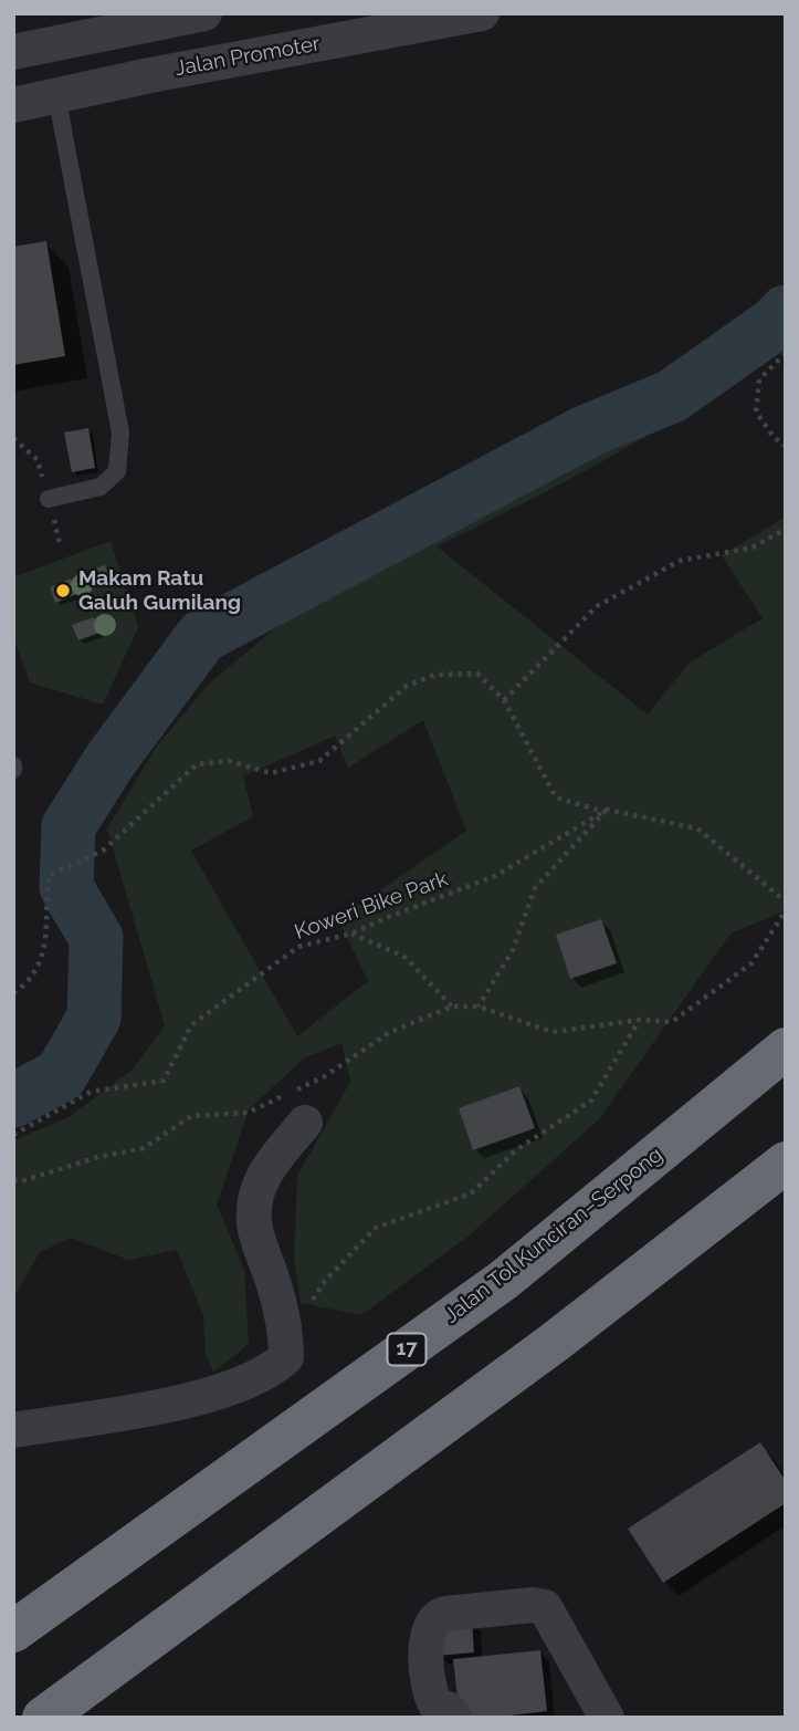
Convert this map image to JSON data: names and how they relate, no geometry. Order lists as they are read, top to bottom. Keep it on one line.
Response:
{"streets":{"highway":["Jalan Tol Kunciran–Serpong","17"],"street":["Jalan Promoter"],"path":["Koweri Bike Park"]},"places":["Makam Ratu Galuh Gumilang"]}
